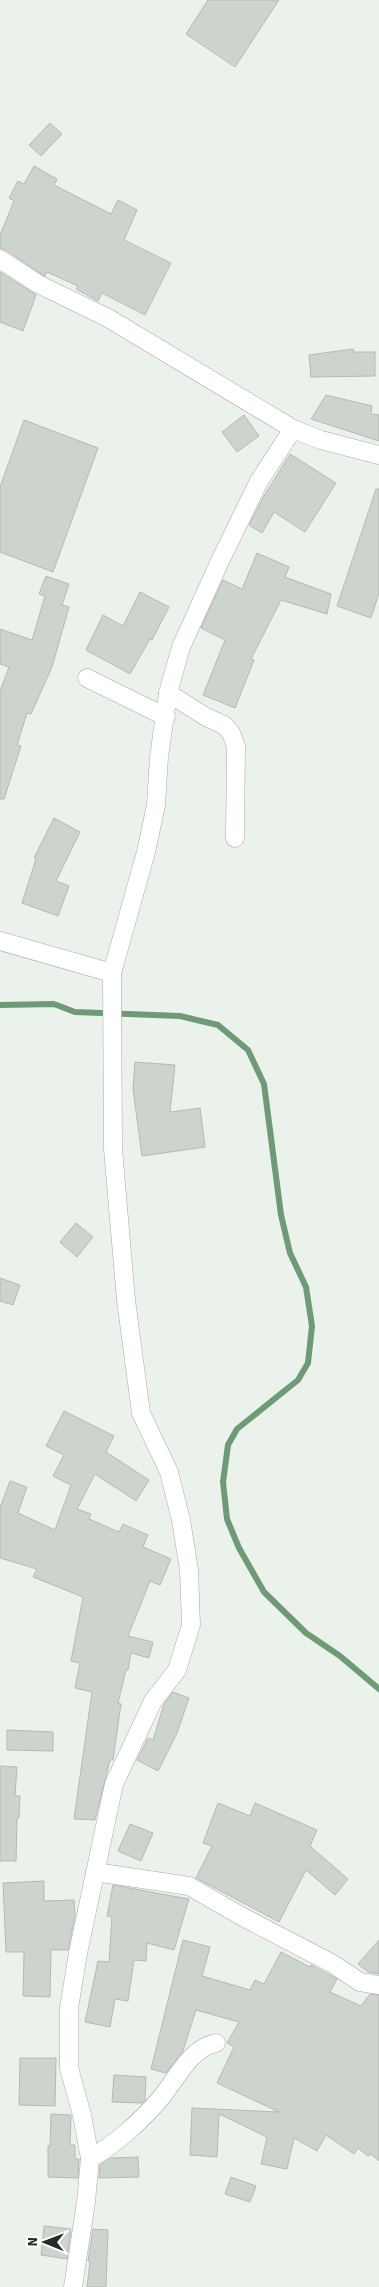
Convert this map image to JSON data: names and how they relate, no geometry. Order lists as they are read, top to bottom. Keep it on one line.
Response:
{"north":"left"}
